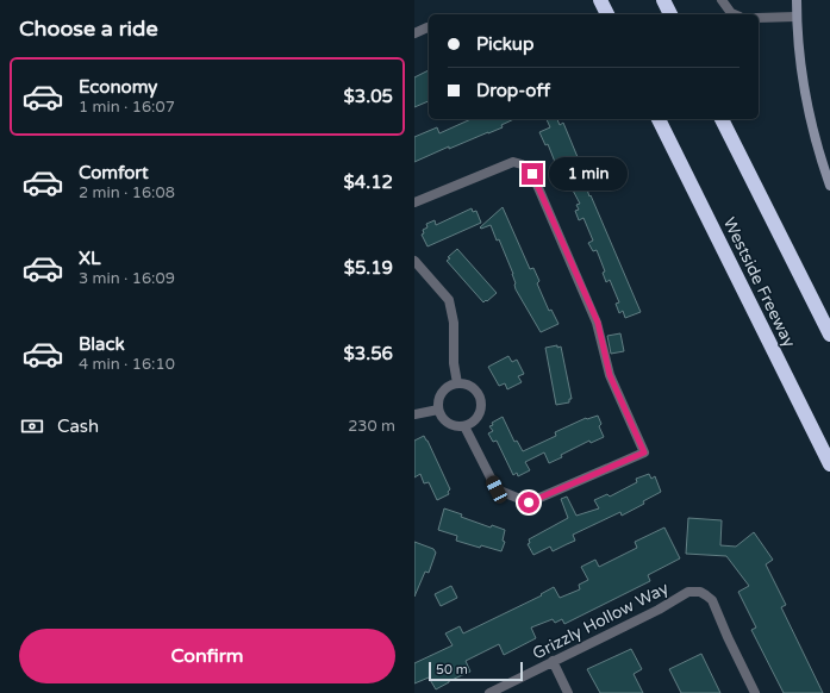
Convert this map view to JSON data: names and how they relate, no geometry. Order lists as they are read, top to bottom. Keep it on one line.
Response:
{"streets":{"highway":["Westside Freeway"],"street":["Grizzly Hollow Way"]},"scale_bar":"50 m","page":{"heading":"Choose a ride","banner":["Pickup","Drop-off"],"list":[{"name":"Economy","note":"1 min · 16:07","value":"$3.05"},{"name":"Comfort","note":"2 min · 16:08","value":"$4.12"},{"name":"XL","note":"3 min · 16:09","value":"$5.19"},{"name":"Black","note":"4 min · 16:10","value":"$3.56"}],"bubble":"1 min","pay":["Cash","230 m"],"buttons":"Confirm","scale":"50 m"}}
